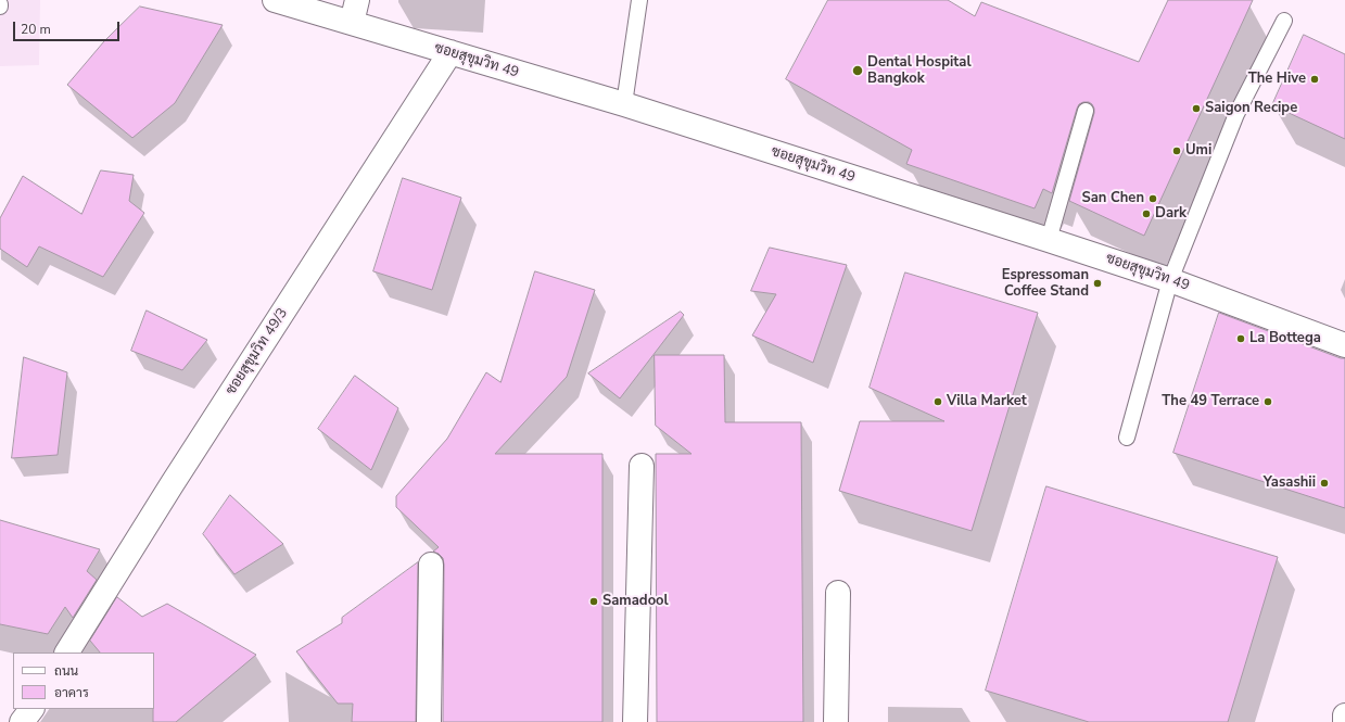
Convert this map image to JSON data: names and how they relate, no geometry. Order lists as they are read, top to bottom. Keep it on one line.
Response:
{"streets":{"street":["ซอยสุขุมวิท 49","ซอยสุขุมวิท 49/3"]},"crossings":[["ซอยสุขุมวิท 49","ซอยสุขุมวิท 49/3"]],"places":["Dental Hospital Bangkok","The Hive","Saigon Recipe","Umi","San Chen","Dark","Espressoman Coffee Stand","La Bottega","Villa Market","The 49 Terrace","Yasashii","Samadool"],"legend":["ถนน","อาคาร"],"scale_bar":"20 m"}
